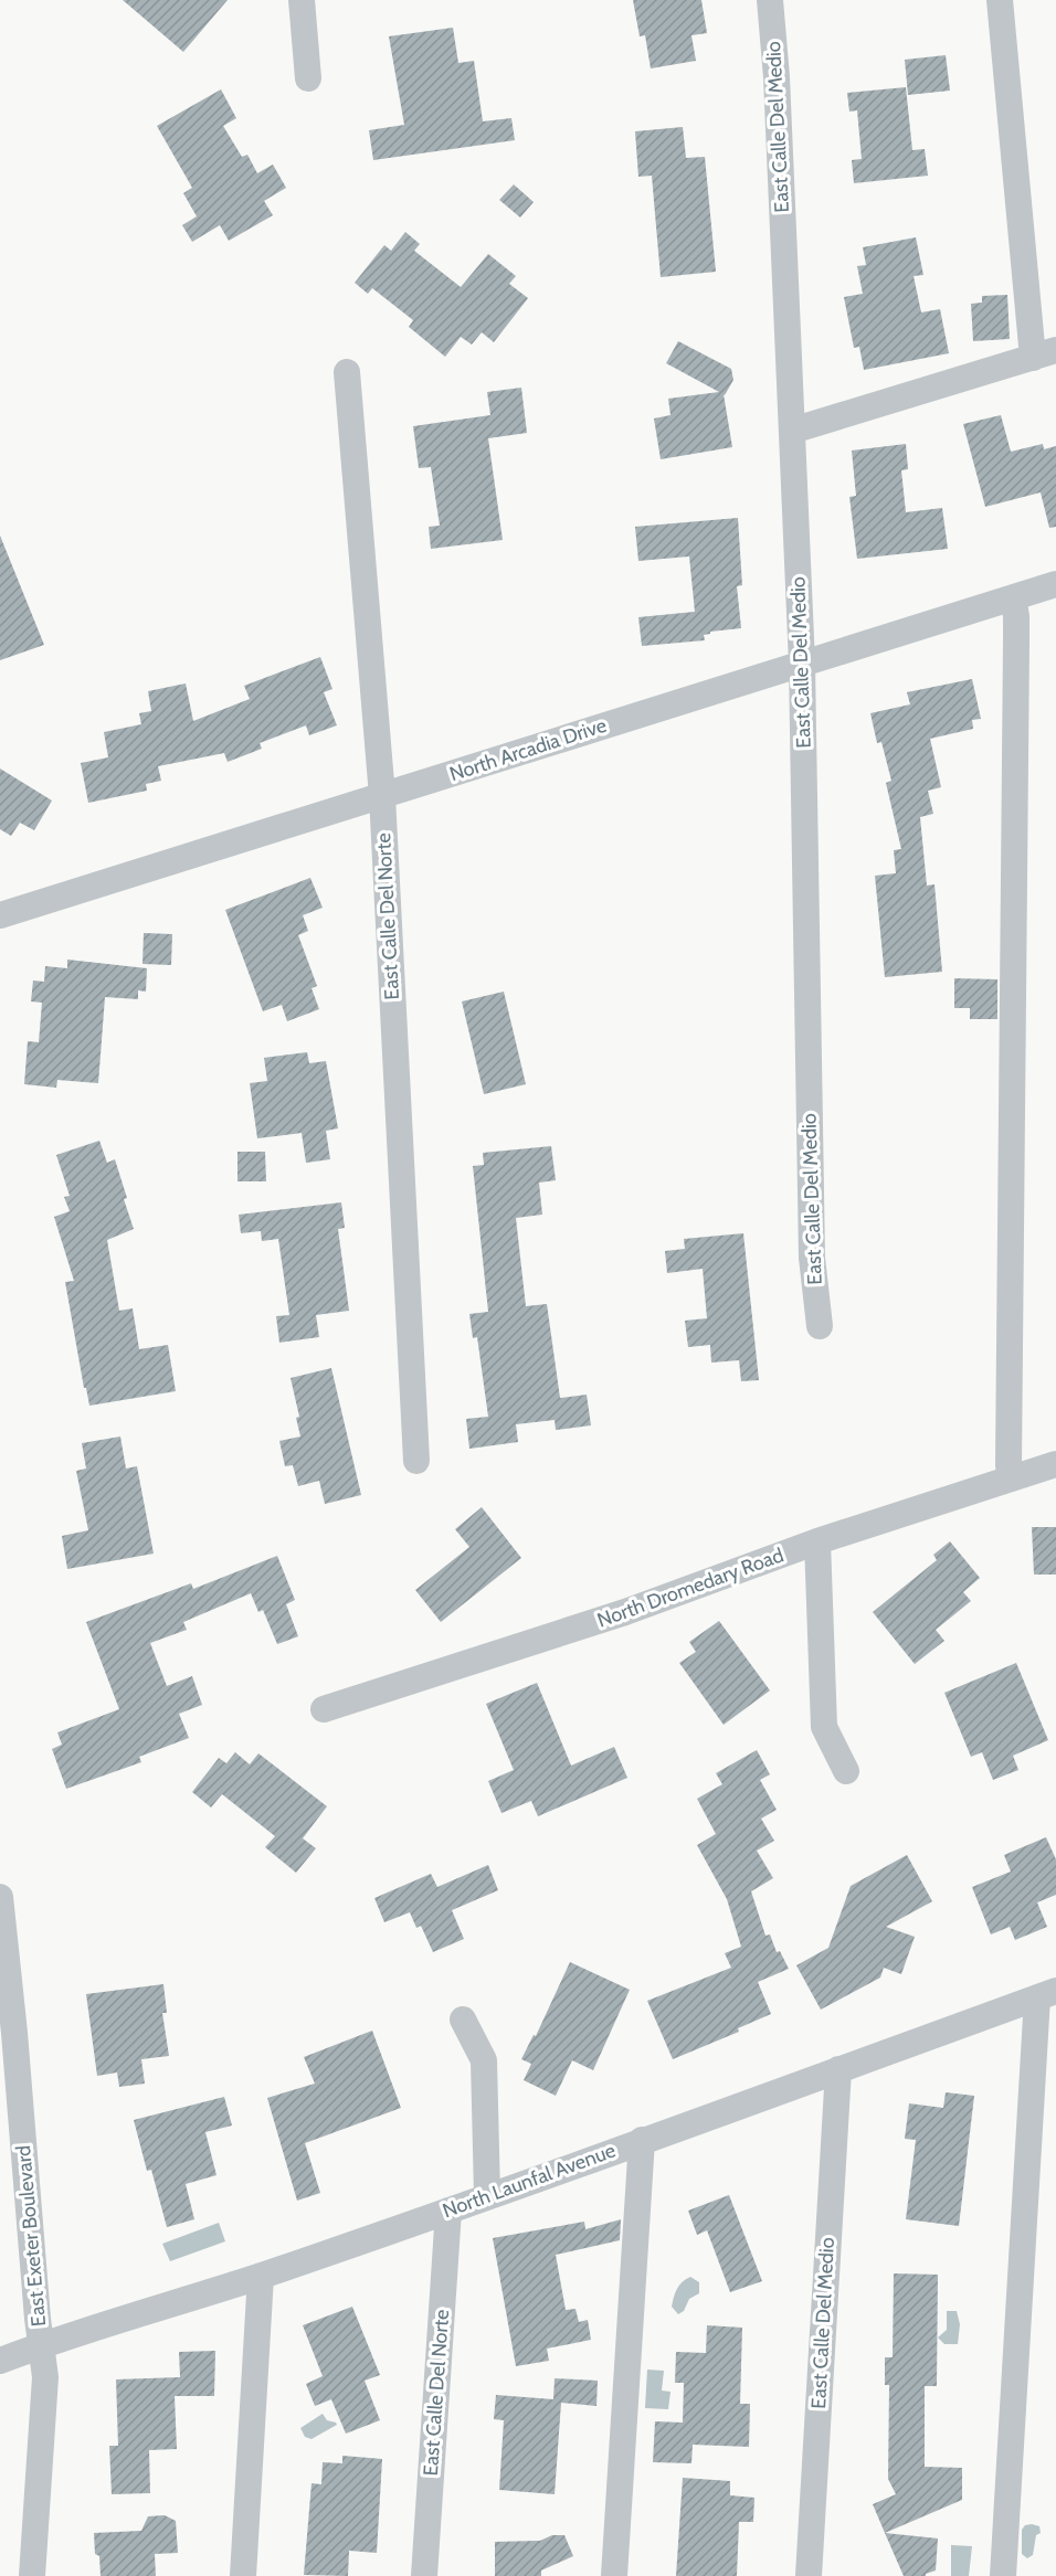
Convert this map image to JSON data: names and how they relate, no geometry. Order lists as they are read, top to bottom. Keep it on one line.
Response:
{"streets":{"street":["East Calle Del Medio","North Arcadia Drive","East Calle Del Norte","North Dromedary Road","North Launfal Avenue","East Exeter Boulevard"]},"crossings":[["East Calle Del Medio","North Arcadia Drive"],["East Calle Del Medio","North Launfal Avenue"],["North Arcadia Drive","East Calle Del Norte"],["East Calle Del Norte","North Launfal Avenue"],["North Launfal Avenue","East Exeter Boulevard"]]}
